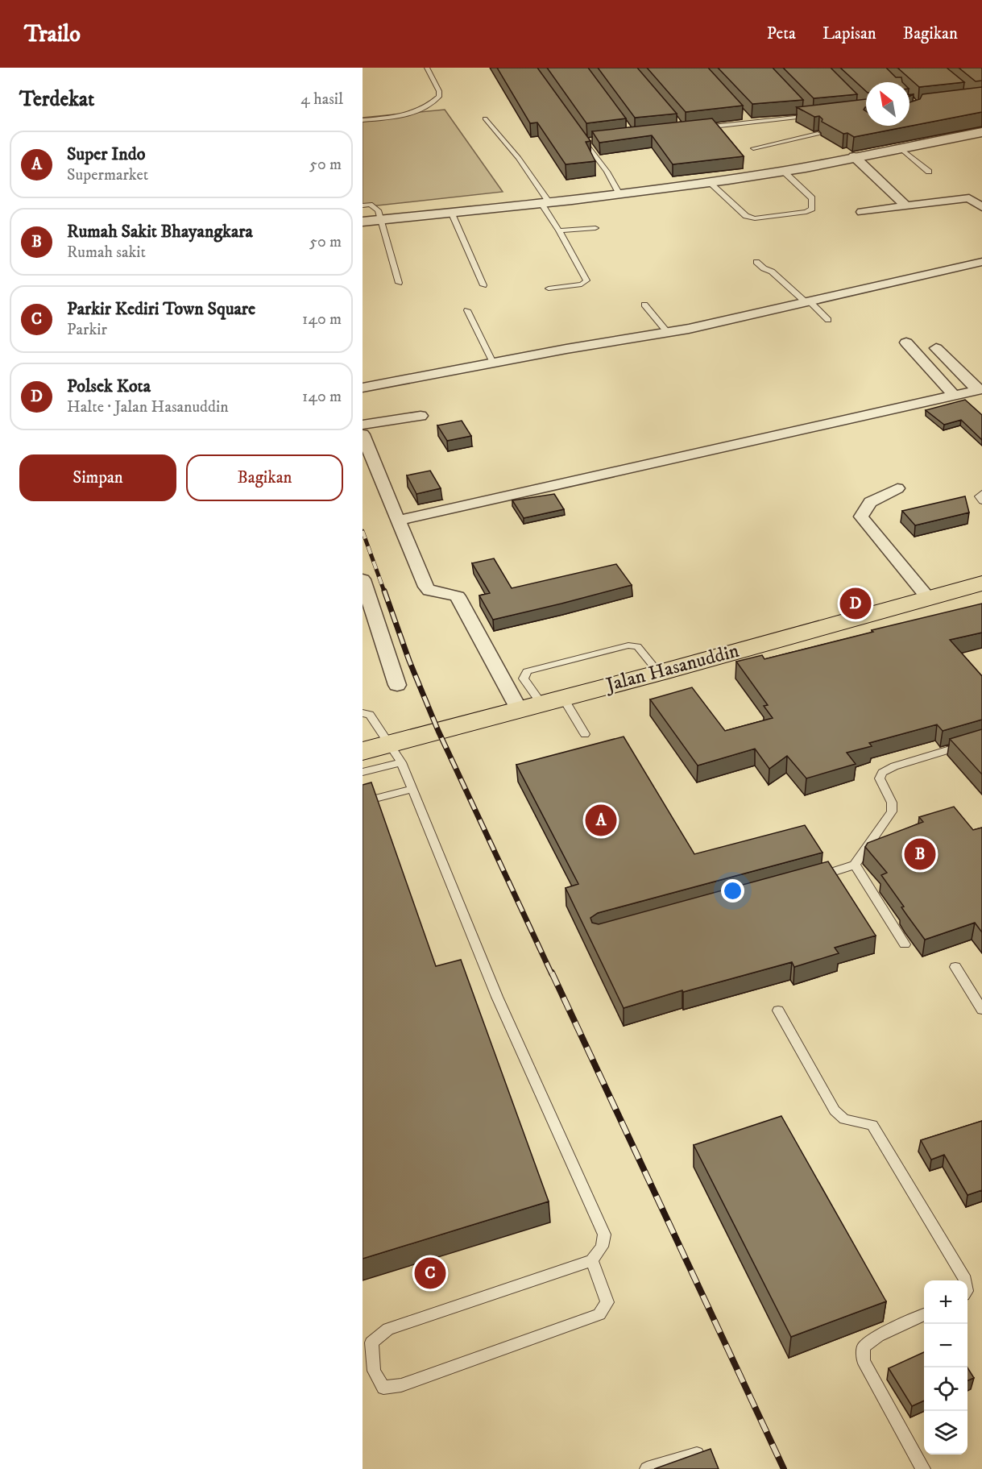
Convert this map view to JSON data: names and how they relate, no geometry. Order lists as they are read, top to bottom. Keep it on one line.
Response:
{"streets":{"main road":["Jalan Hasanuddin"]},"north":"top left","page":{"header":"Trailo","nav":["Peta","Lapisan","Bagikan"],"heading":["Terdekat","4 hasil"],"list":[{"mark":"A","name":"Super Indo","note":"Supermarket","value":"50 m"},{"mark":"B","name":"Rumah Sakit Bhayangkara","note":"Rumah sakit","value":"50 m"},{"mark":"C","name":"Parkir Kediri Town Square","note":"Parkir","value":"140 m"},{"mark":"D","name":"Polsek Kota","note":"Halte · Jalan Hasanuddin","value":"140 m"}],"buttons":["Simpan","Bagikan"],"pins":["D","A","B","C"],"map_buttons":["+","−"]}}
